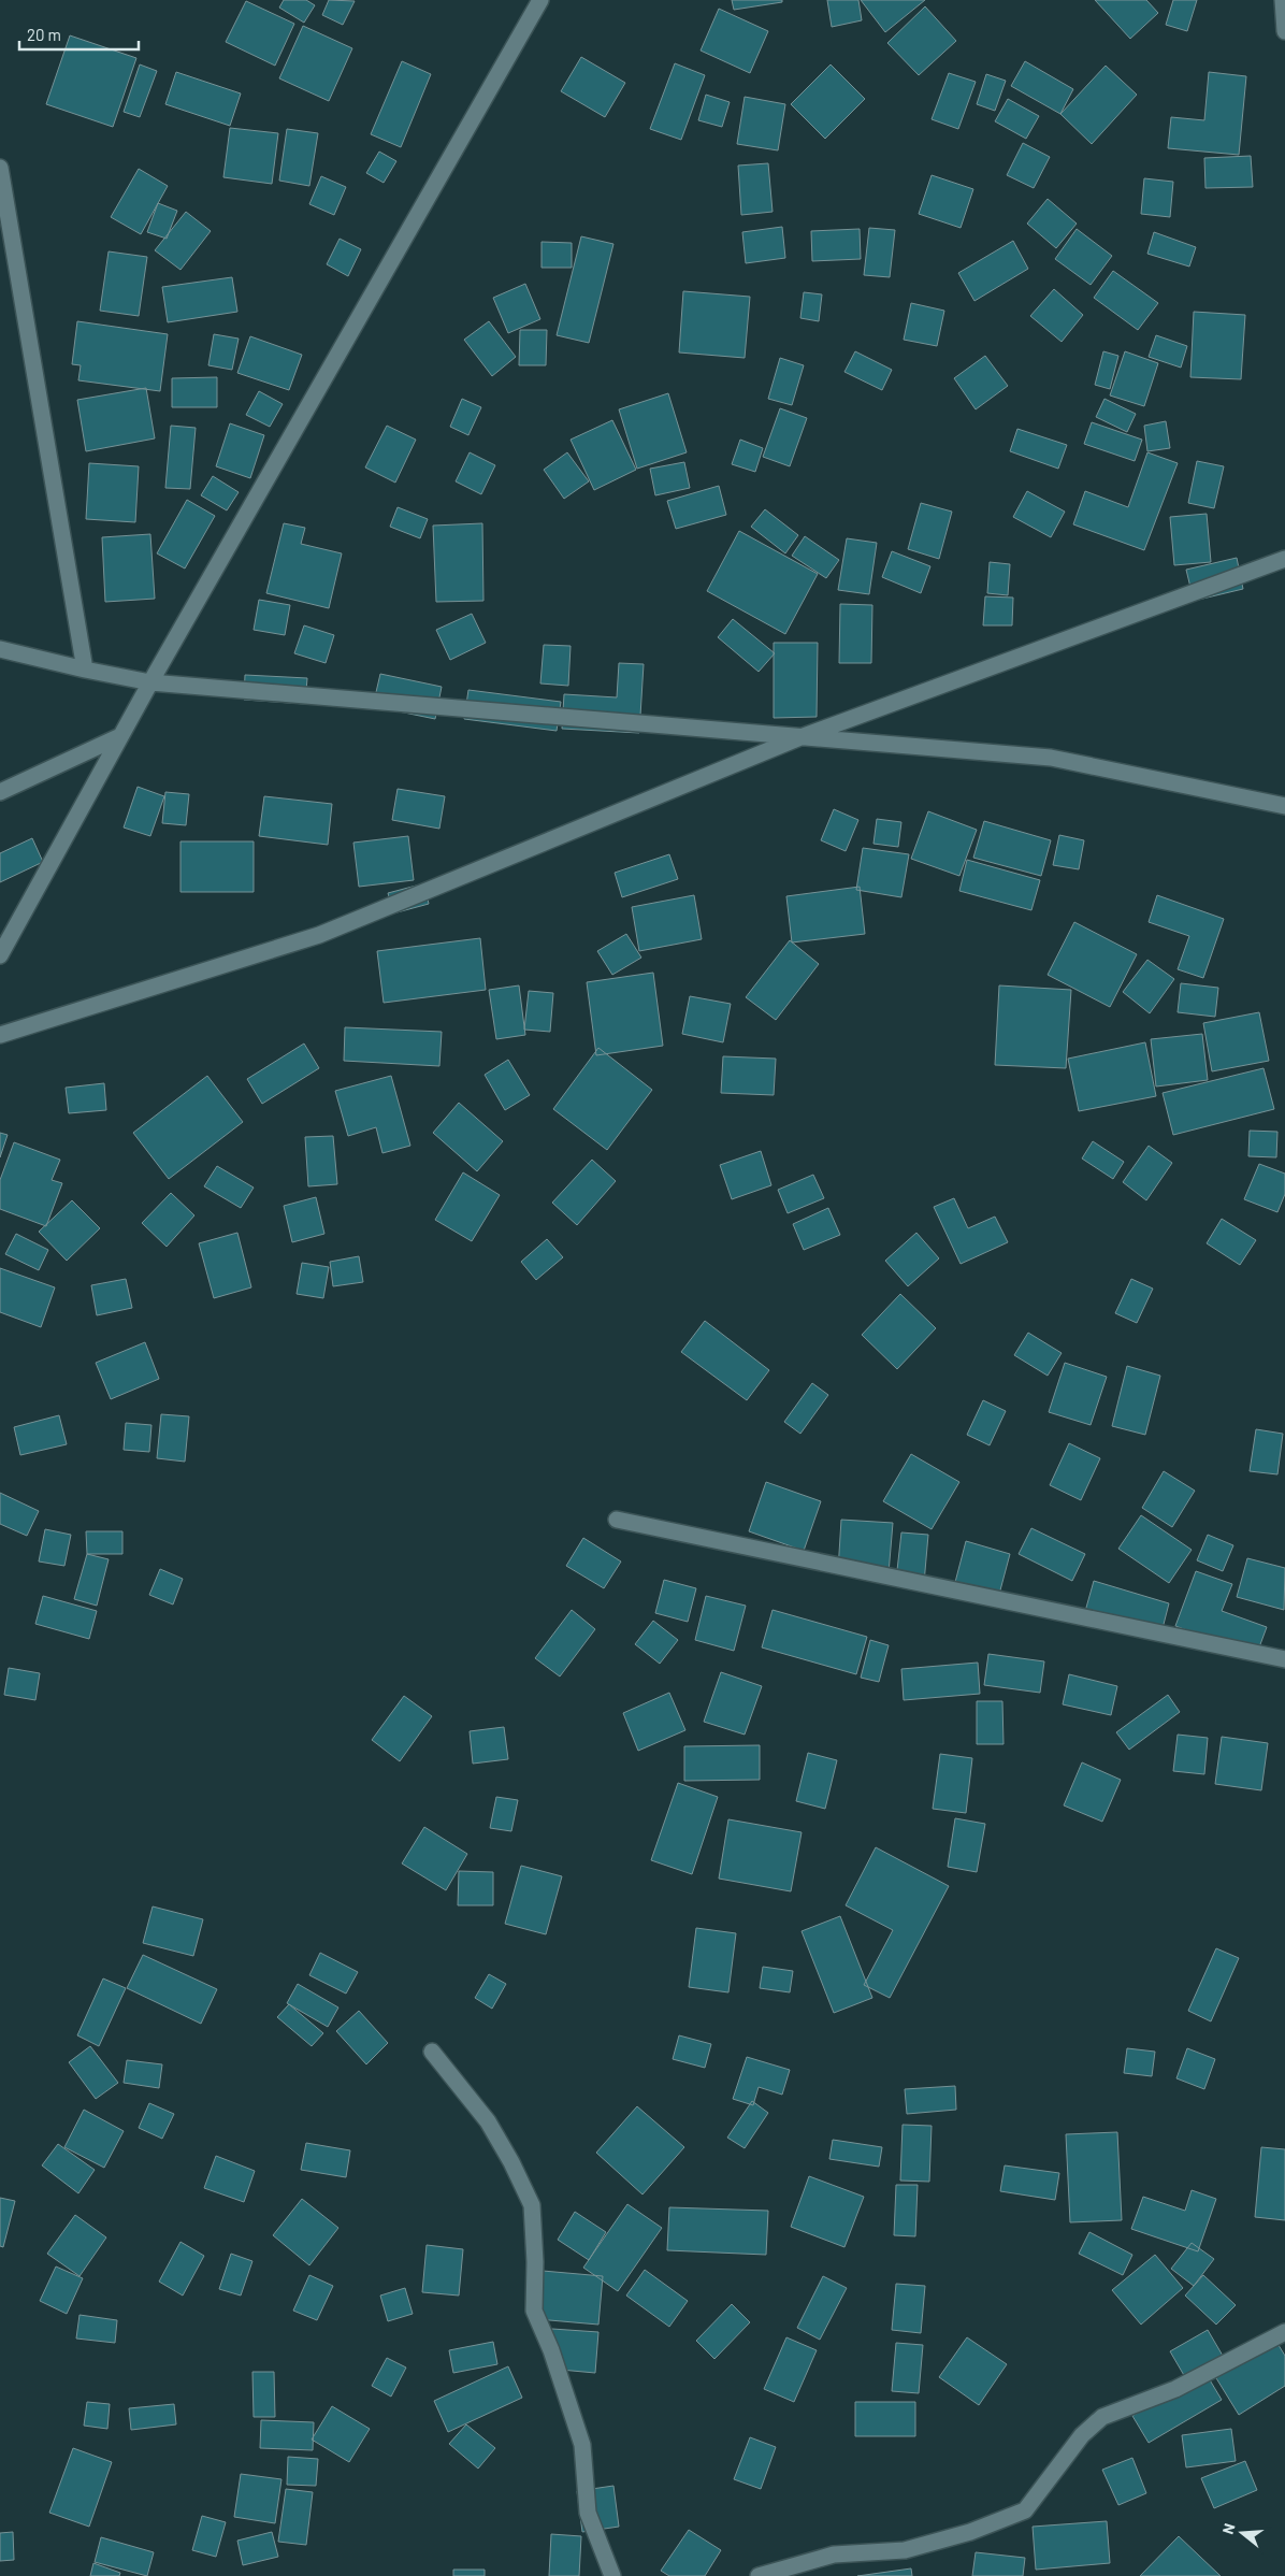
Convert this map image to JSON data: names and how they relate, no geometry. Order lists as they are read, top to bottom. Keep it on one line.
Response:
{"scale_bar":"20 m","north":"left"}
